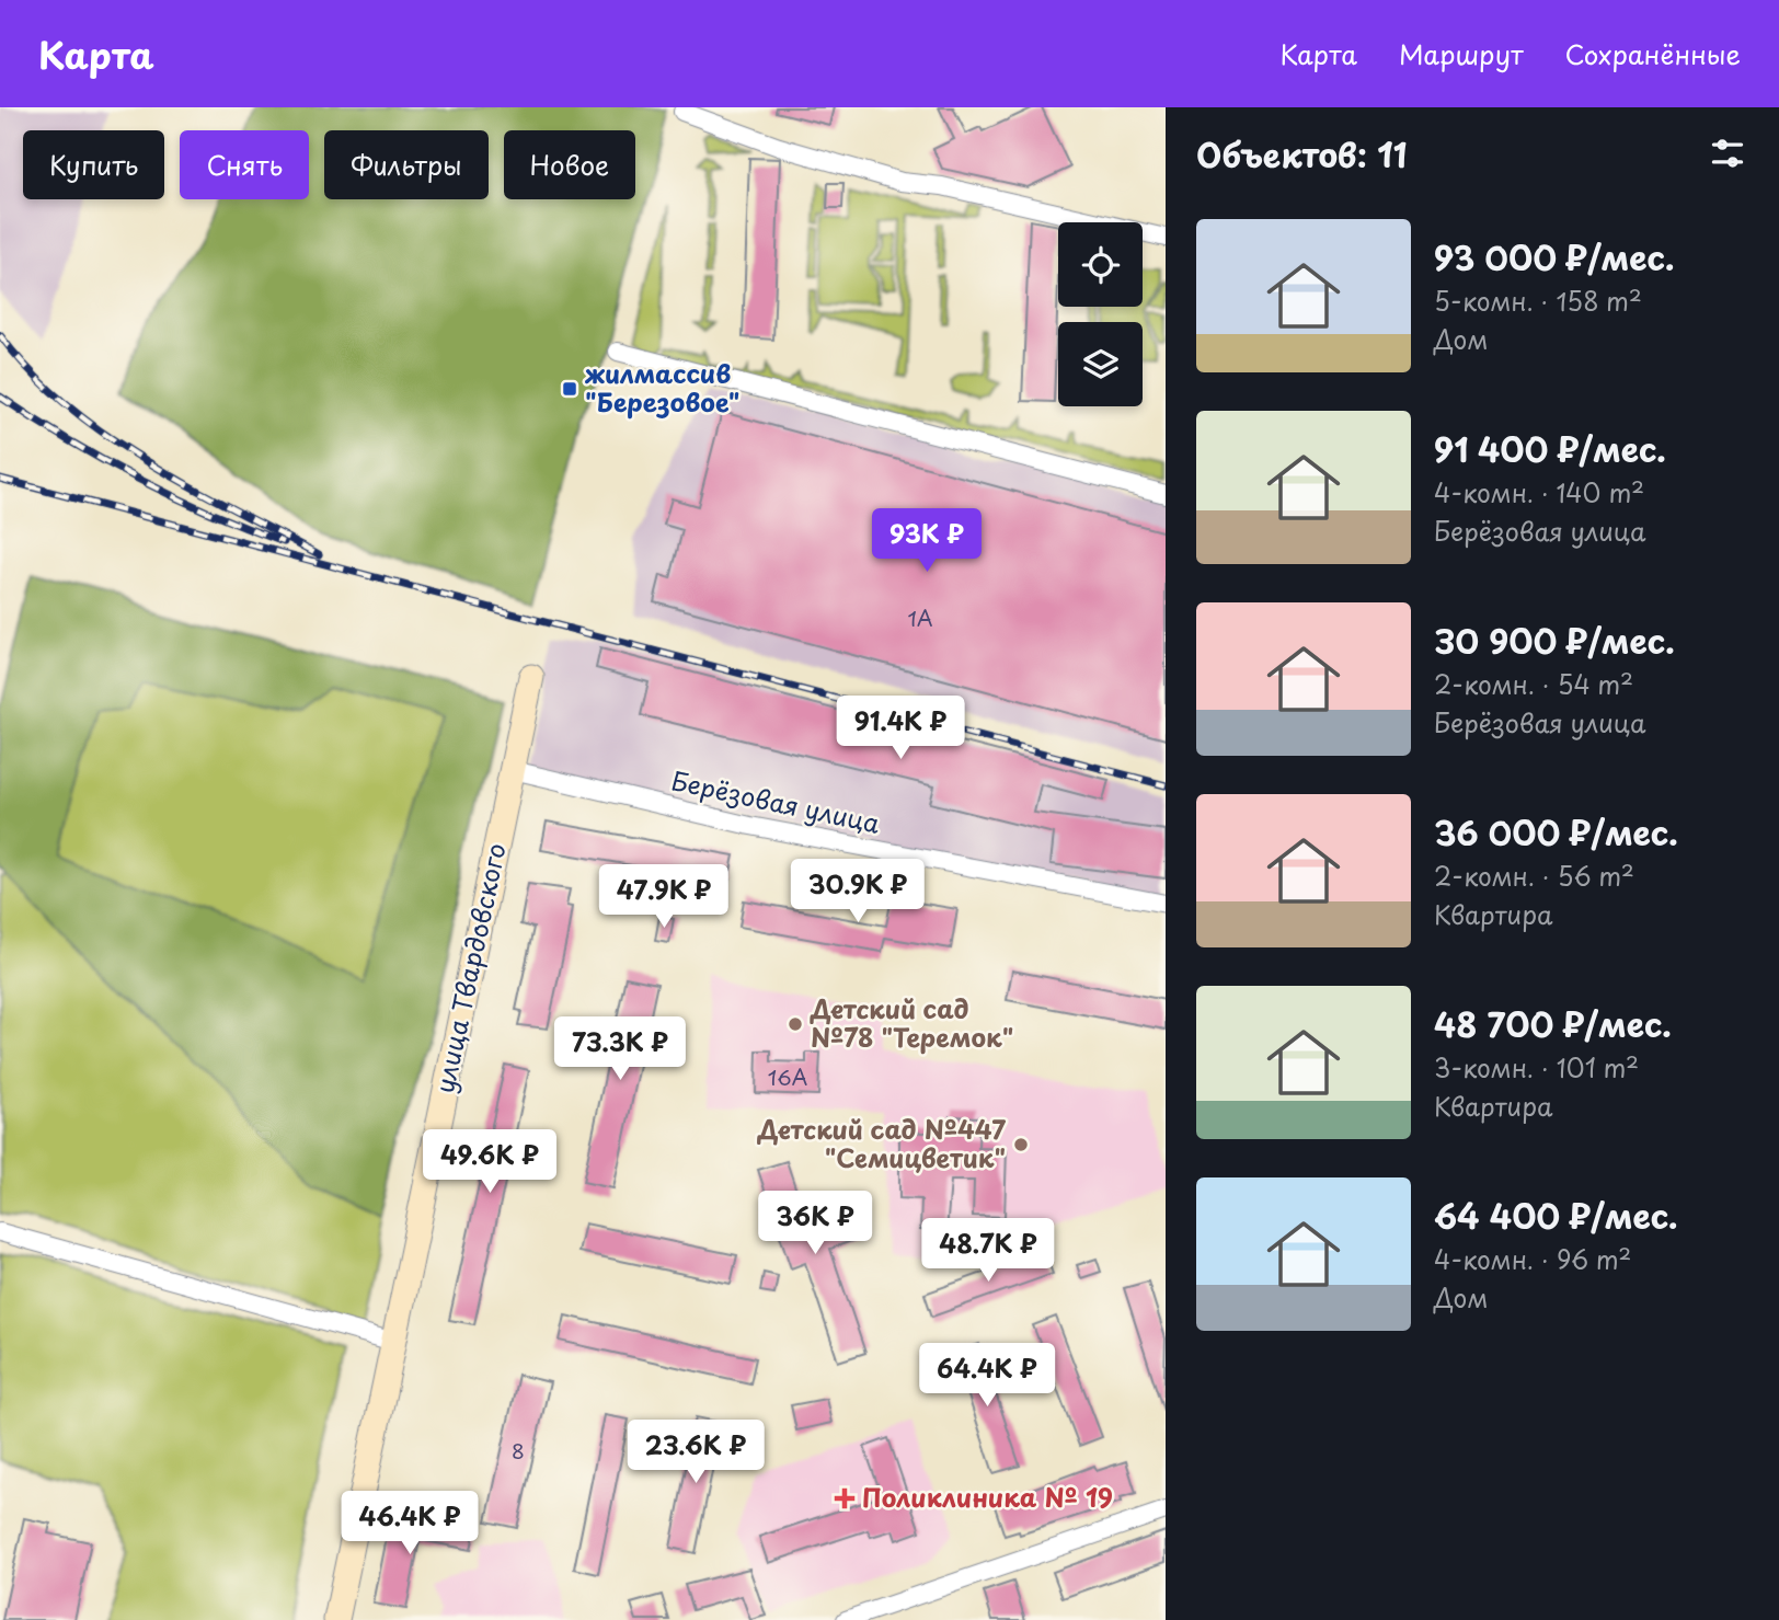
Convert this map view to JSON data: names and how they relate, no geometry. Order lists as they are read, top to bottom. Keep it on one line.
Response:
{"streets":{"street":["Берёзовая улица","улица Твардовского"]},"crossings":[["Берёзовая улица","улица Твардовского"]],"places":{"transit":["жилмассив \"Березовое\""],"other":["Детский сад №78 \"Теремок\"","Детский сад №447 \"Семицветик\""],"health":["Поликлиника № 19"]},"house_numbers":["1А","16А","8"],"page":{"header":"Карта","nav":["Карта","Маршрут","Сохранённые"],"heading":"Объектов: 11","chip":["Купить","Снять","Фильтры","Новое"],"list":[{"name":"93 000 ₽/мес.","note":"5-комн. · 158 m² · Дом"},{"name":"91 400 ₽/мес.","note":"4-комн. · 140 m² · Берёзовая улица"},{"name":"30 900 ₽/мес.","note":"2-комн. · 54 m² · Берёзовая улица"},{"name":"36 000 ₽/мес.","note":"2-комн. · 56 m² · Квартира"},{"name":"48 700 ₽/мес.","note":"3-комн. · 101 m² · Квартира"},{"name":"64 400 ₽/мес.","note":"4-комн. · 96 m² · Дом"}],"price":["93K ₽","91.4K ₽","30.9K ₽","47.9K ₽","73.3K ₽","49.6K ₽","36K ₽","48.7K ₽","64.4K ₽","23.6K ₽","46.4K ₽"]}}
